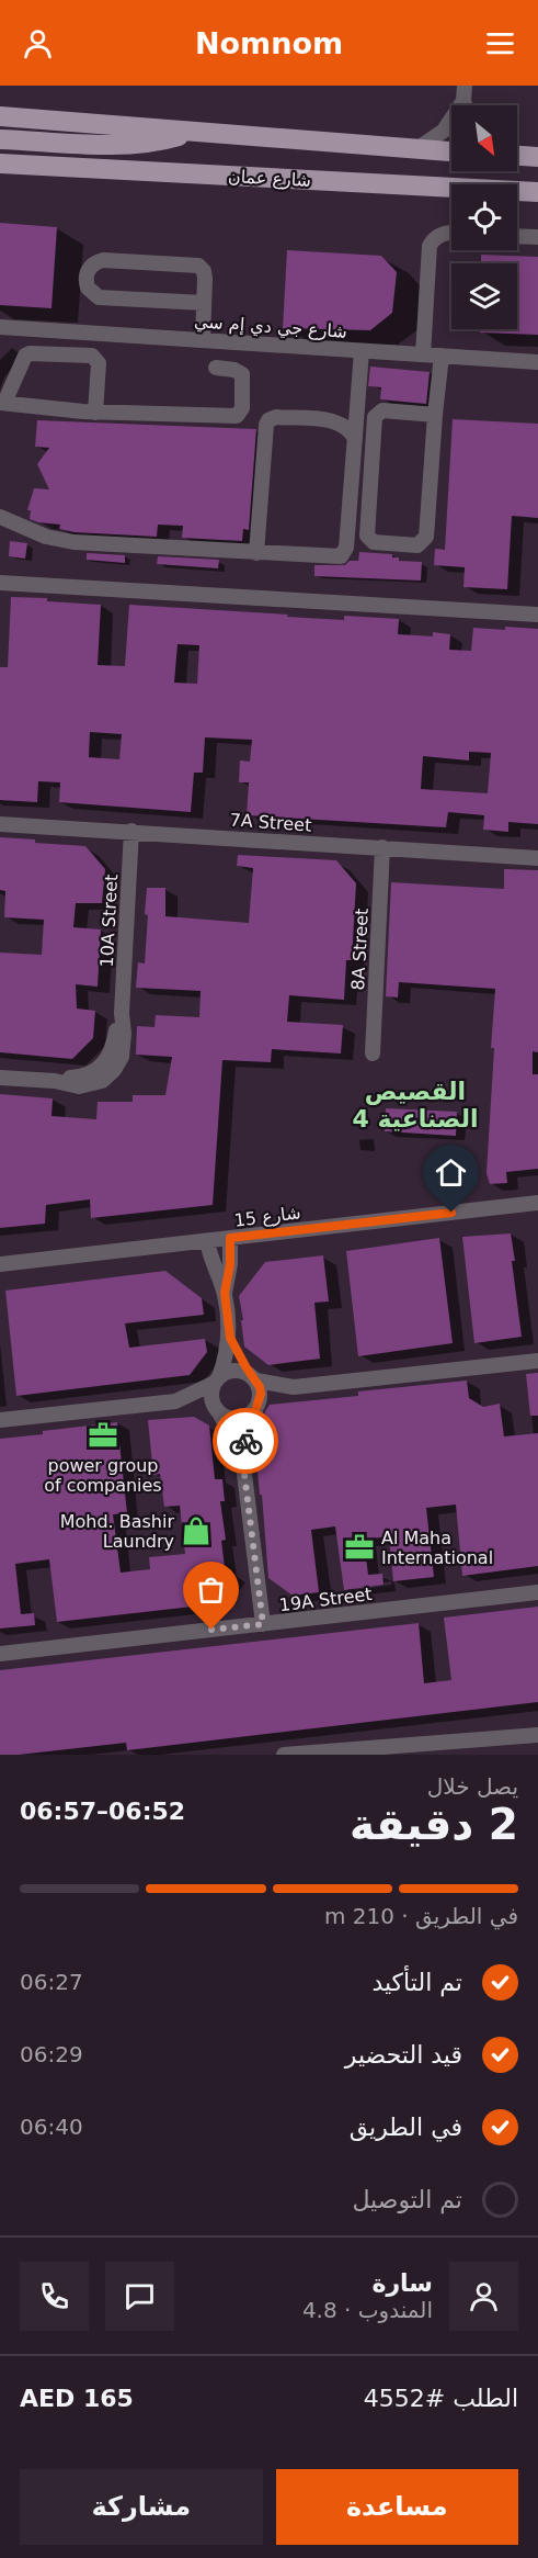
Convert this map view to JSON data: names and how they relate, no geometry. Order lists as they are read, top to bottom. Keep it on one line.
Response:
{"streets":{"main road":["شارع عمان"],"street":["شارع جي دي إم سي","7A Street","10A Street","8A Street","شارع 15","19A Street"]},"crossings":[["7A Street","10A Street"],["7A Street","8A Street"]],"districts":["القصيص الصناعية 4"],"places":{"office":["power group of companies","Al Maha International"],"shop":["Mohd. Bashir Laundry"]},"north":"bottom right","page":{"header":"Nomnom","heading":["2 دقيقة","يصل خلال","06:52–06:57"],"panel":["سارة","المندوب · 4.8","الطلب #4552","AED 165"],"bar":"في الطريق · 210 m","list":[["تم التأكيد","06:27"],["قيد التحضير","06:29"],["في الطريق","06:40"],"تم التوصيل"],"buttons":["مساعدة","مشاركة"]}}
